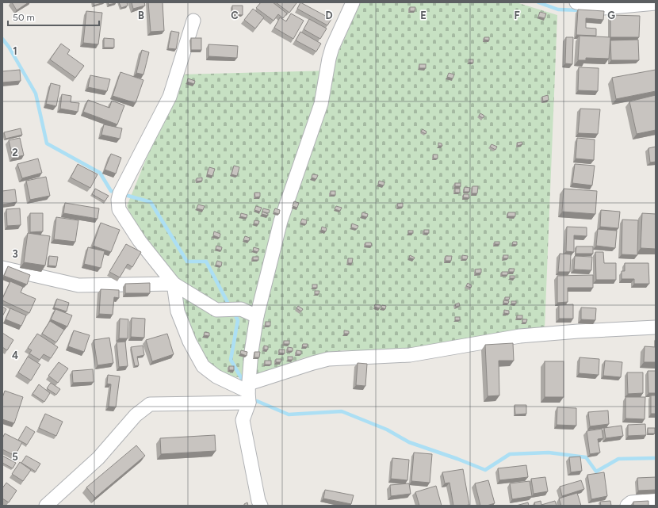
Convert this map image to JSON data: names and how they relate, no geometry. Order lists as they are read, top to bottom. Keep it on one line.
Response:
{"scale_bar":"50 m","grid":{"columns":["B","C","D","E","F","G"],"rows":["1","2","3","4","5"]}}
